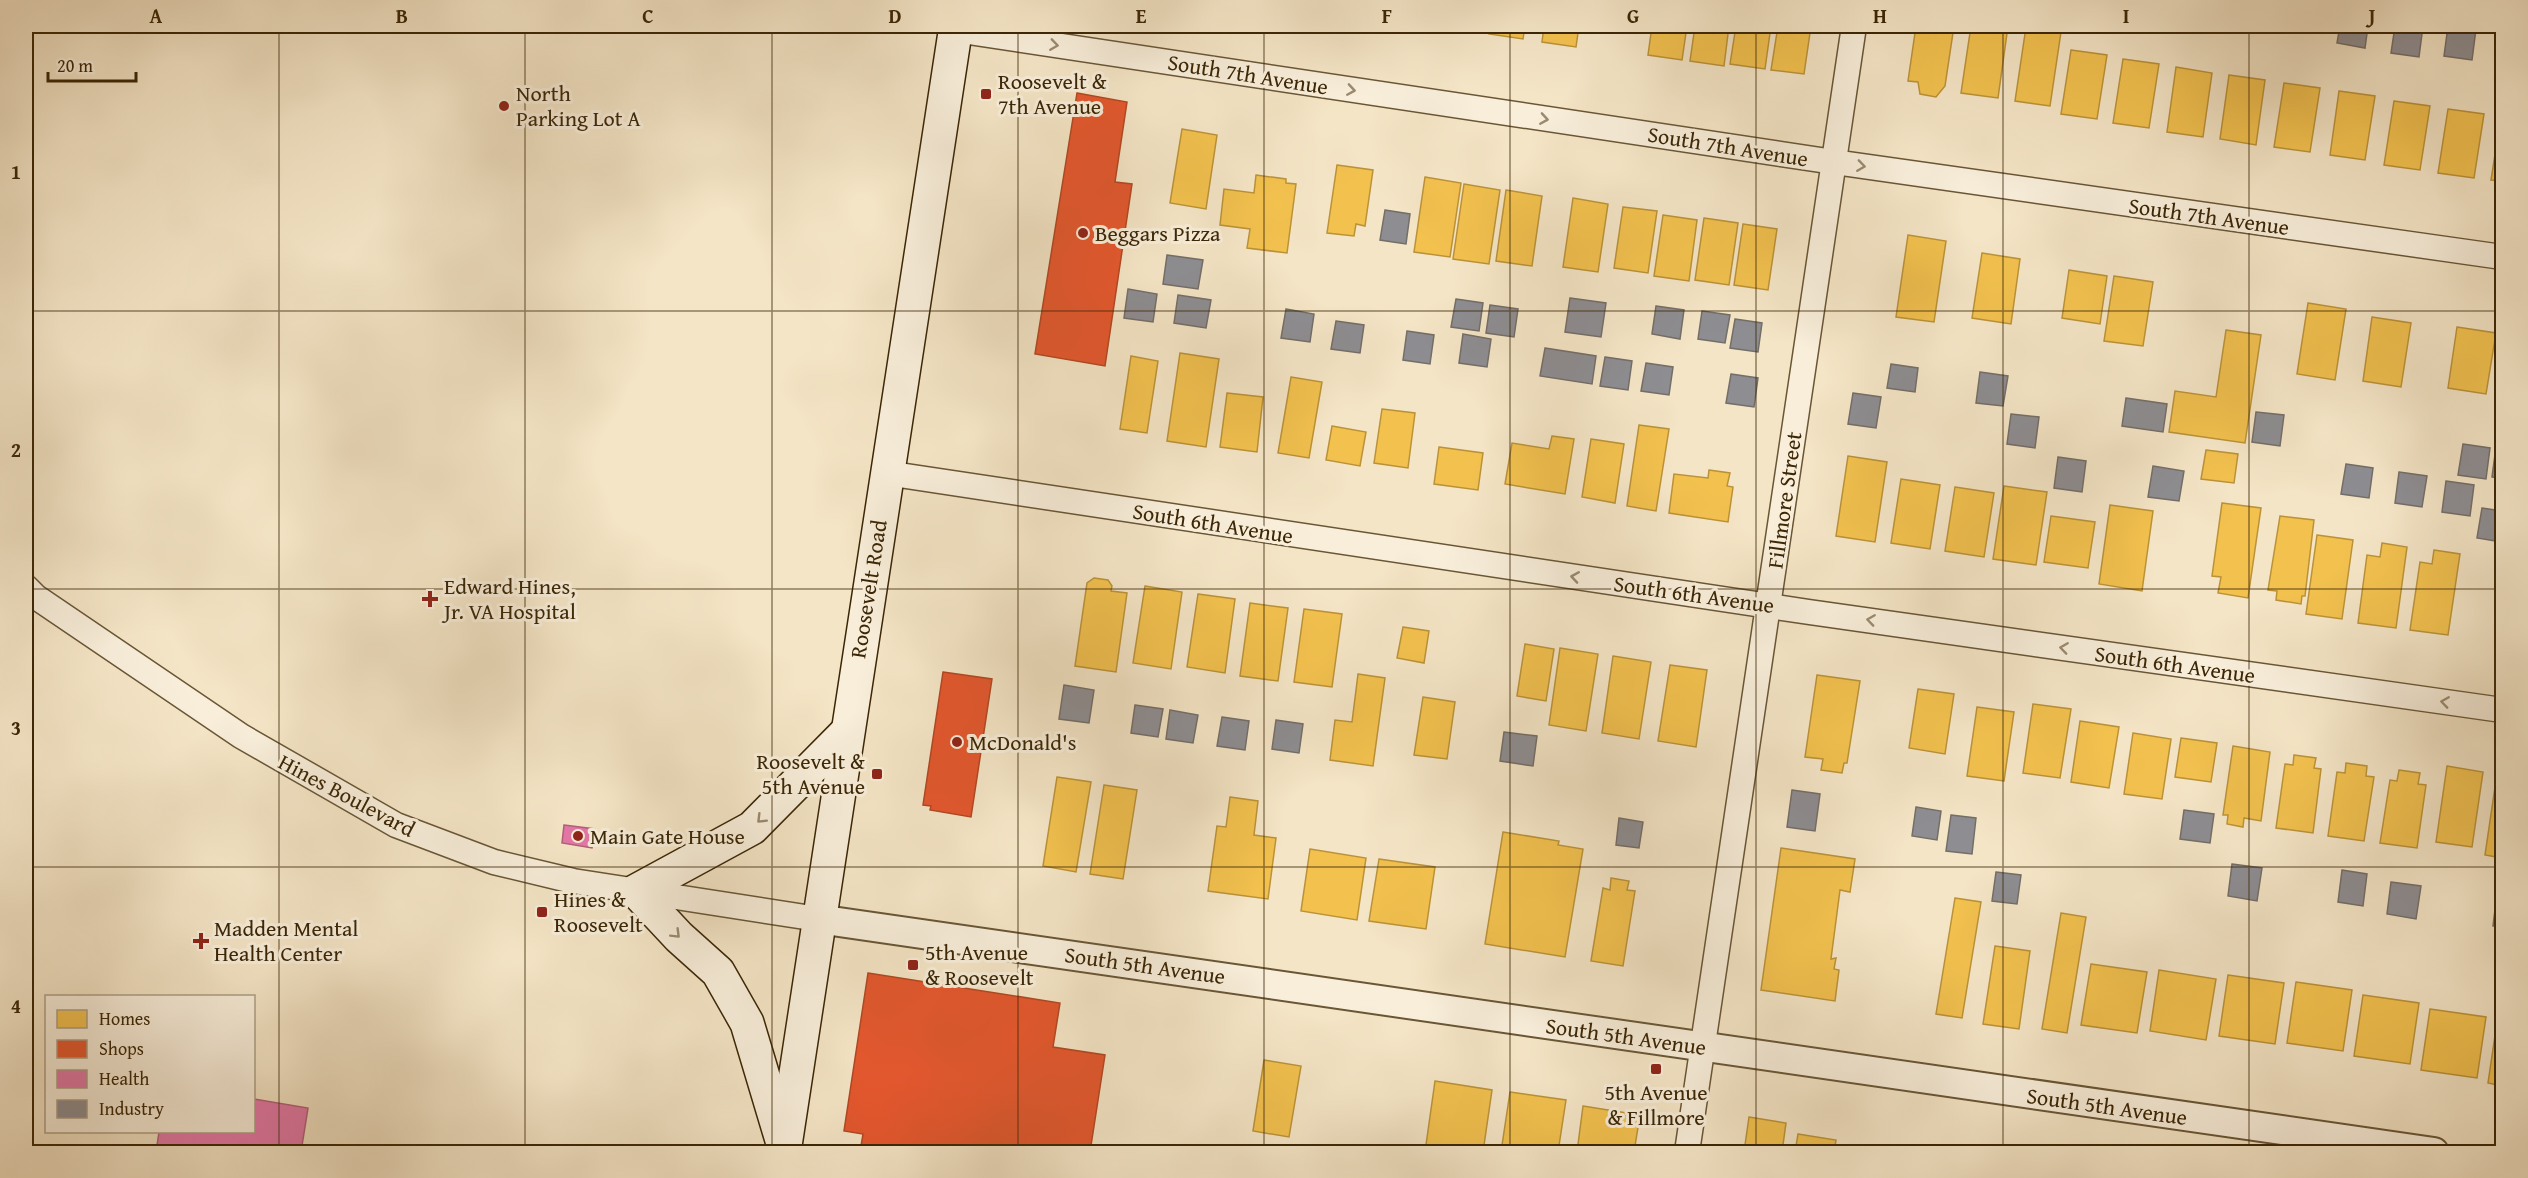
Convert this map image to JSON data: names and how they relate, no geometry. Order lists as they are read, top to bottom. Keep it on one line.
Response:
{"streets":{"main road":["Roosevelt Road"],"street":["South 7th Avenue","Fillmore Street","South 6th Avenue","Hines Boulevard","South 5th Avenue"]},"crossings":[["South 7th Avenue","Fillmore Street"],["South 7th Avenue","Roosevelt Road"],["Fillmore Street","South 6th Avenue"],["Fillmore Street","South 5th Avenue"],["South 6th Avenue","Roosevelt Road"],["Roosevelt Road","Hines Boulevard"],["Roosevelt Road","South 5th Avenue"],["Hines Boulevard","South 5th Avenue"]],"one_way":["South 7th Avenue","South 6th Avenue"],"places":{"transit":["Roosevelt & 7th Avenue","Roosevelt & 5th Avenue","Hines & Roosevelt","5th Avenue & Roosevelt","5th Avenue & Fillmore"],"other":["North Parking Lot A","Beggars Pizza","McDonald's","Main Gate House"],"health":["Edward Hines, Jr. VA Hospital","Madden Mental Health Center"]},"legend":["Homes","Shops","Health","Industry"],"scale_bar":"20 m","grid":{"columns":["A","B","C","D","E","F","G","H","I","J"],"rows":["1","2","3","4"]}}
